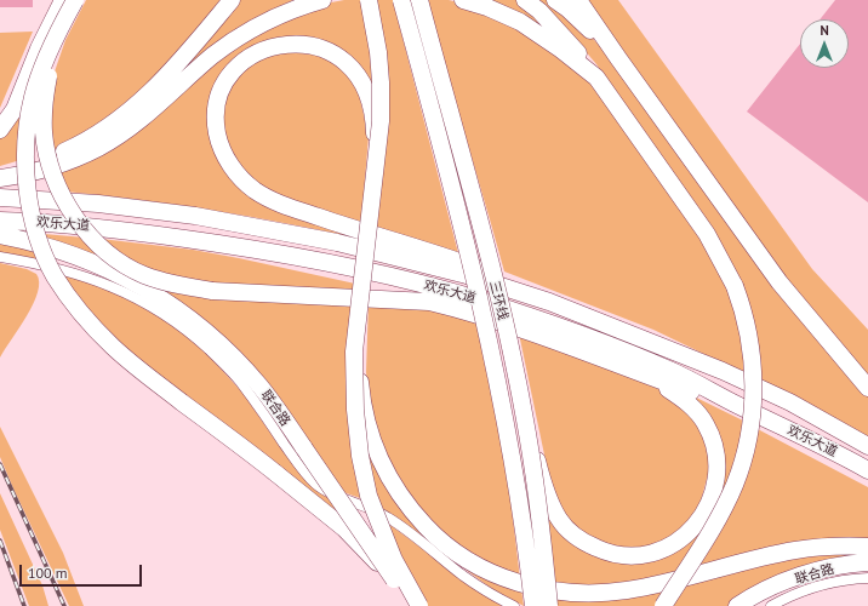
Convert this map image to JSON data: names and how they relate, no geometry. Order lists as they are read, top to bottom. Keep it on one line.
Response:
{"streets":{"highway":["欢乐大道","三环线"],"street":["联合路"]},"scale_bar":"100 m","north":"top"}
